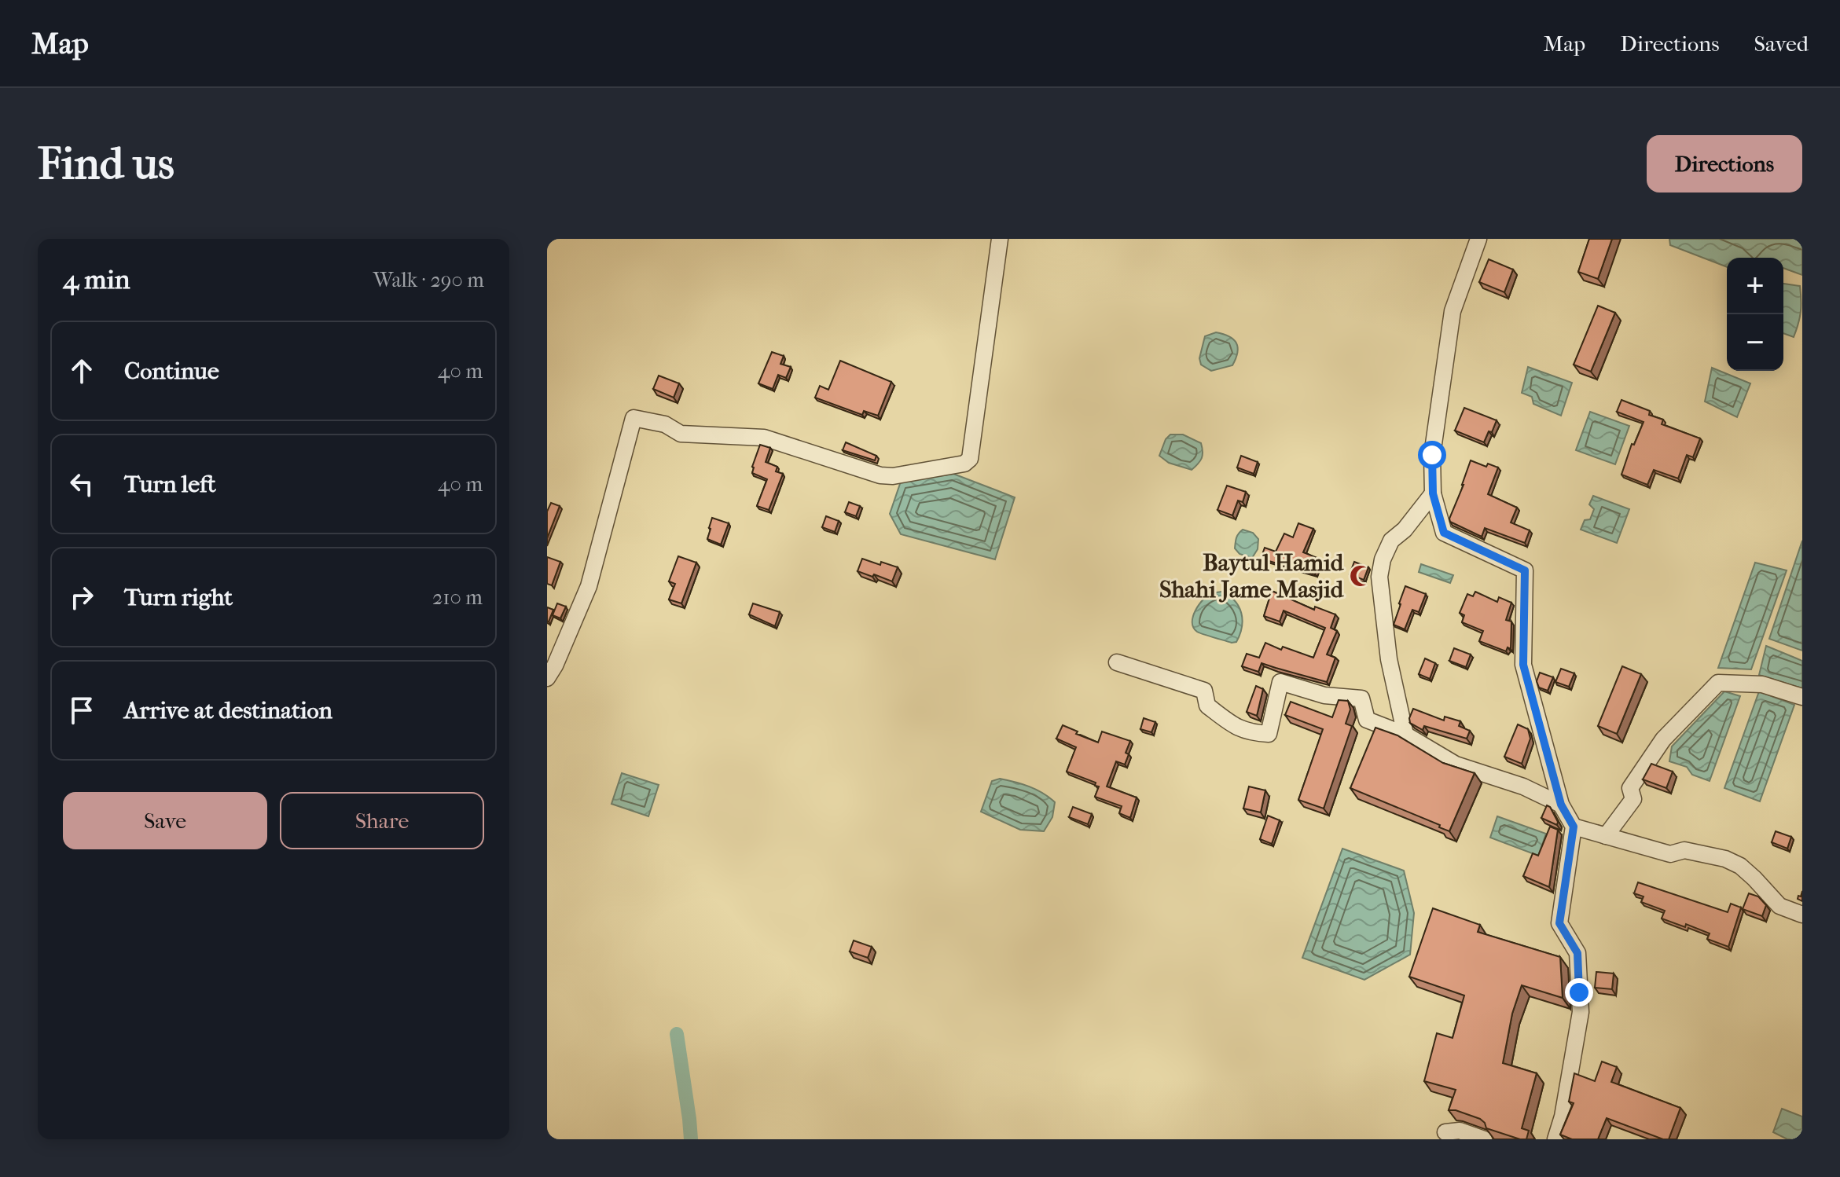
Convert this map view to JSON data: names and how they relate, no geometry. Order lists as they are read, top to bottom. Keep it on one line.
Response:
{"places":{"mosque":["Baytul Hamid Shahi Jame Masjid"]},"page":{"header":"Map","nav":["Map","Directions","Saved"],"buttons":["Directions",["Save","Share"]],"title":"Find us","heading":["4 min","Walk · 290 m"],"map_buttons":["+","−"],"list":[["Continue","40 m"],["Turn left","40 m"],["Turn right","210 m"],"Arrive at destination"]}}
